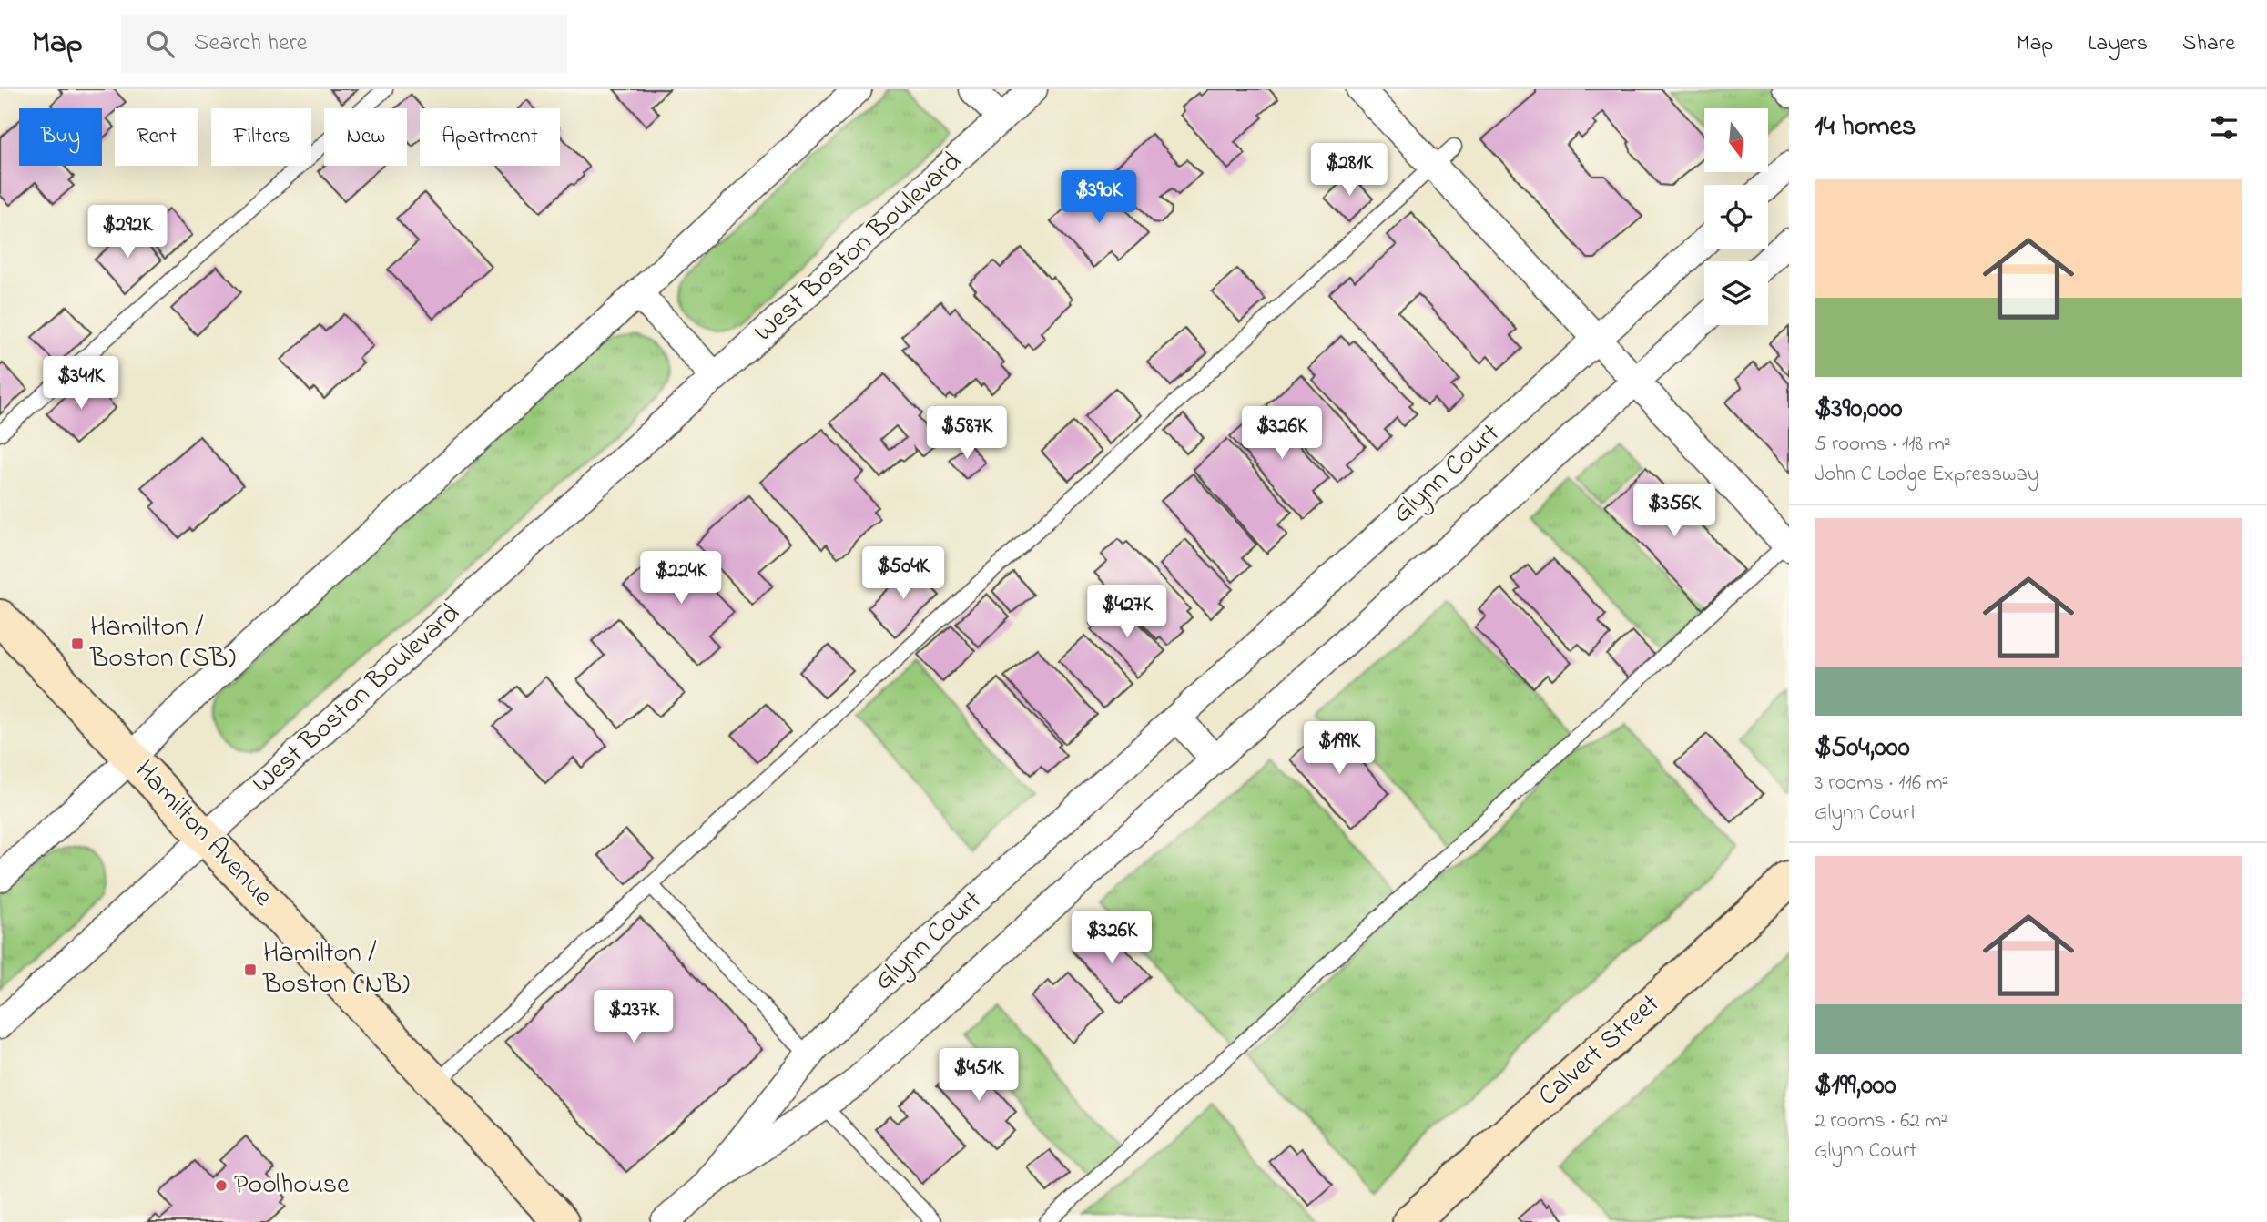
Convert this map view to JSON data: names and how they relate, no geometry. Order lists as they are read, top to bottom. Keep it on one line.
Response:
{"streets":{"main road":["Hamilton Avenue","Calvert Street"],"street":["West Boston Boulevard","Glynn Court"]},"crossings":[["West Boston Boulevard","Hamilton Avenue"]],"places":{"transit":["Hamilton / Boston (SB)","Hamilton / Boston (NB)"],"other":["Poolhouse"]},"north":"bottom","page":{"header":"Map","search":"Search here","nav":["Map","Layers","Share"],"heading":"14 homes","chip":["Buy","Rent","Filters","New","Apartment"],"price":["$281K","$390K","$292K","$341K","$587K","$326K","$356K","$504K","$224K","$427K","$199K","$326K","$237K","$451K"],"list":[{"name":"$390,000","note":"5 rooms · 118 m² · John C Lodge Expressway"},{"name":"$504,000","note":"3 rooms · 116 m² · Glynn Court"},{"name":"$199,000","note":"2 rooms · 62 m² · Glynn Court"}]}}
